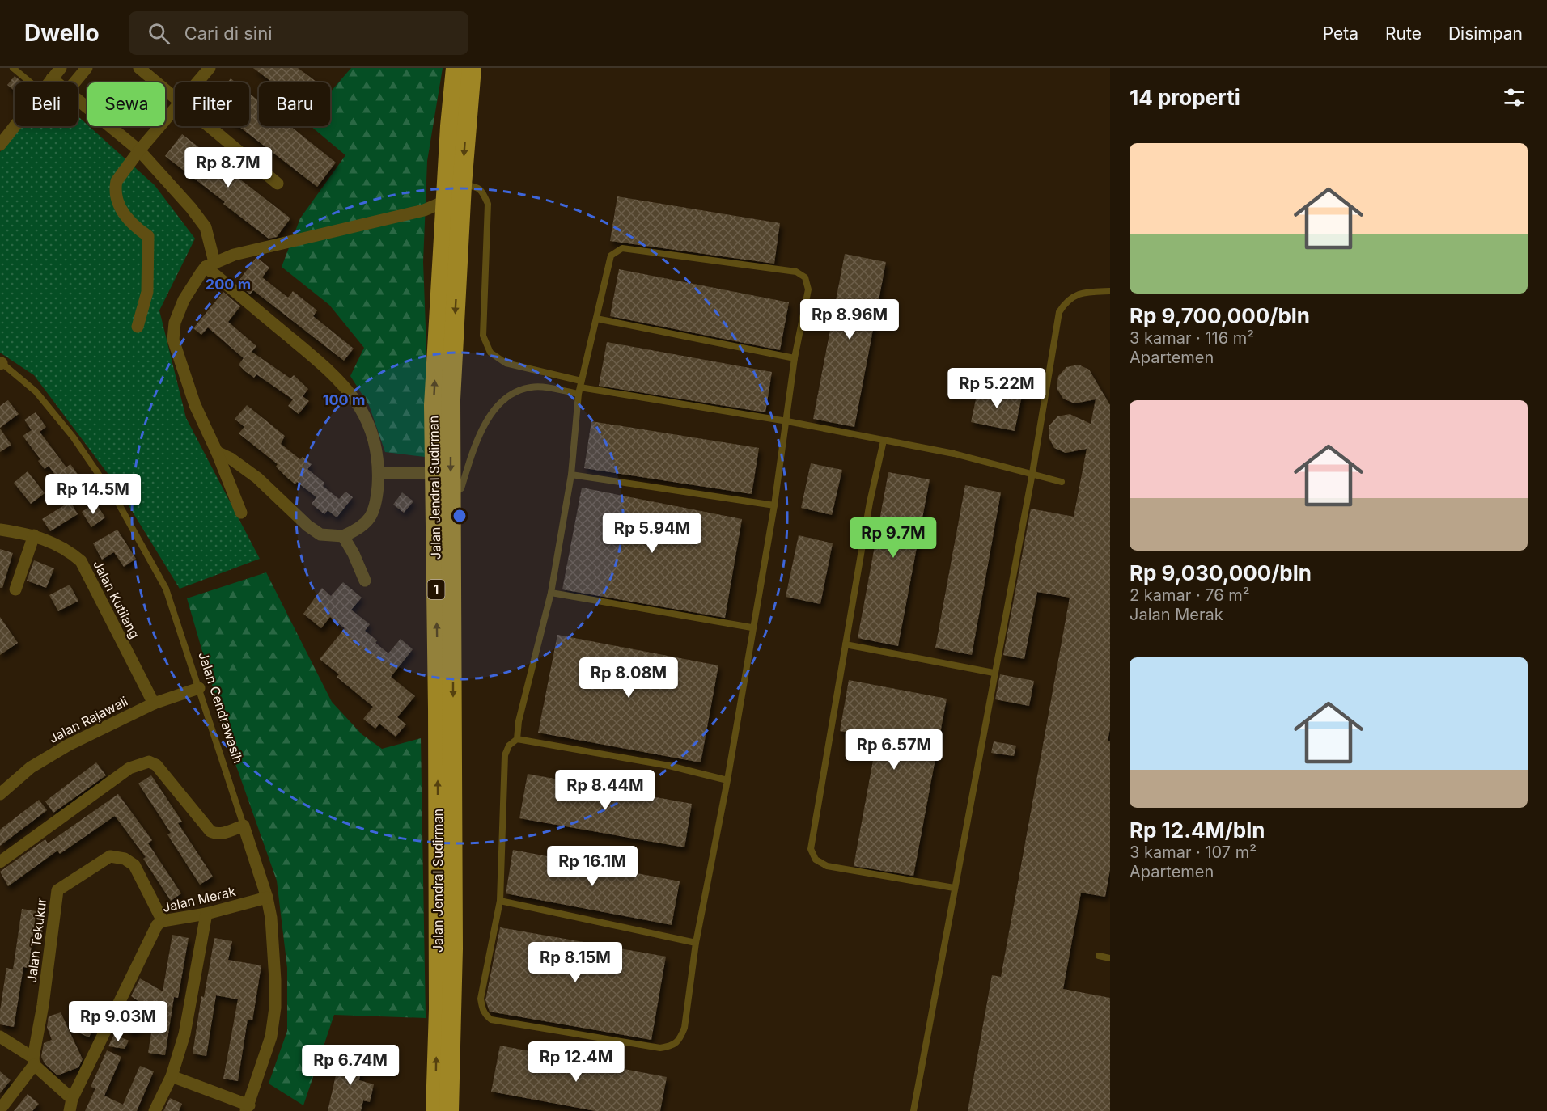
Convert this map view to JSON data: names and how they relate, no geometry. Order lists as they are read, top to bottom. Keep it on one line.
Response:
{"streets":{"highway":["Jalan Jendral Sudirman","1"],"street":["Jalan Kutilang","Jalan Cendrawasih","Jalan Rajawali","Jalan Merak","Jalan Tekukur"]},"crossings":[["Jalan Kutilang","Jalan Rajawali"],["Jalan Cendrawasih","Jalan Rajawali"],["Jalan Cendrawasih","Jalan Merak"],["Jalan Merak","Jalan Tekukur"]],"page":{"header":"Dwello","search":"Cari di sini","nav":["Peta","Rute","Disimpan"],"heading":"14 properti","chip":["Beli","Sewa","Filter","Baru"],"list":[{"name":"Rp 9,700,000/bln","note":"3 kamar · 116 m² · Apartemen"},{"name":"Rp 9,030,000/bln","note":"2 kamar · 76 m² · Jalan Merak"},{"name":"Rp 12.4M/bln","note":"3 kamar · 107 m² · Apartemen"}],"price":["Rp 8.7M","Rp 8.96M","Rp 5.22M","Rp 14.5M","Rp 5.94M","Rp 9.7M","Rp 8.08M","Rp 6.57M","Rp 8.44M","Rp 16.1M","Rp 8.15M","Rp 9.03M","Rp 12.4M","Rp 6.74M"]},"rings":["200 m","100 m"]}
